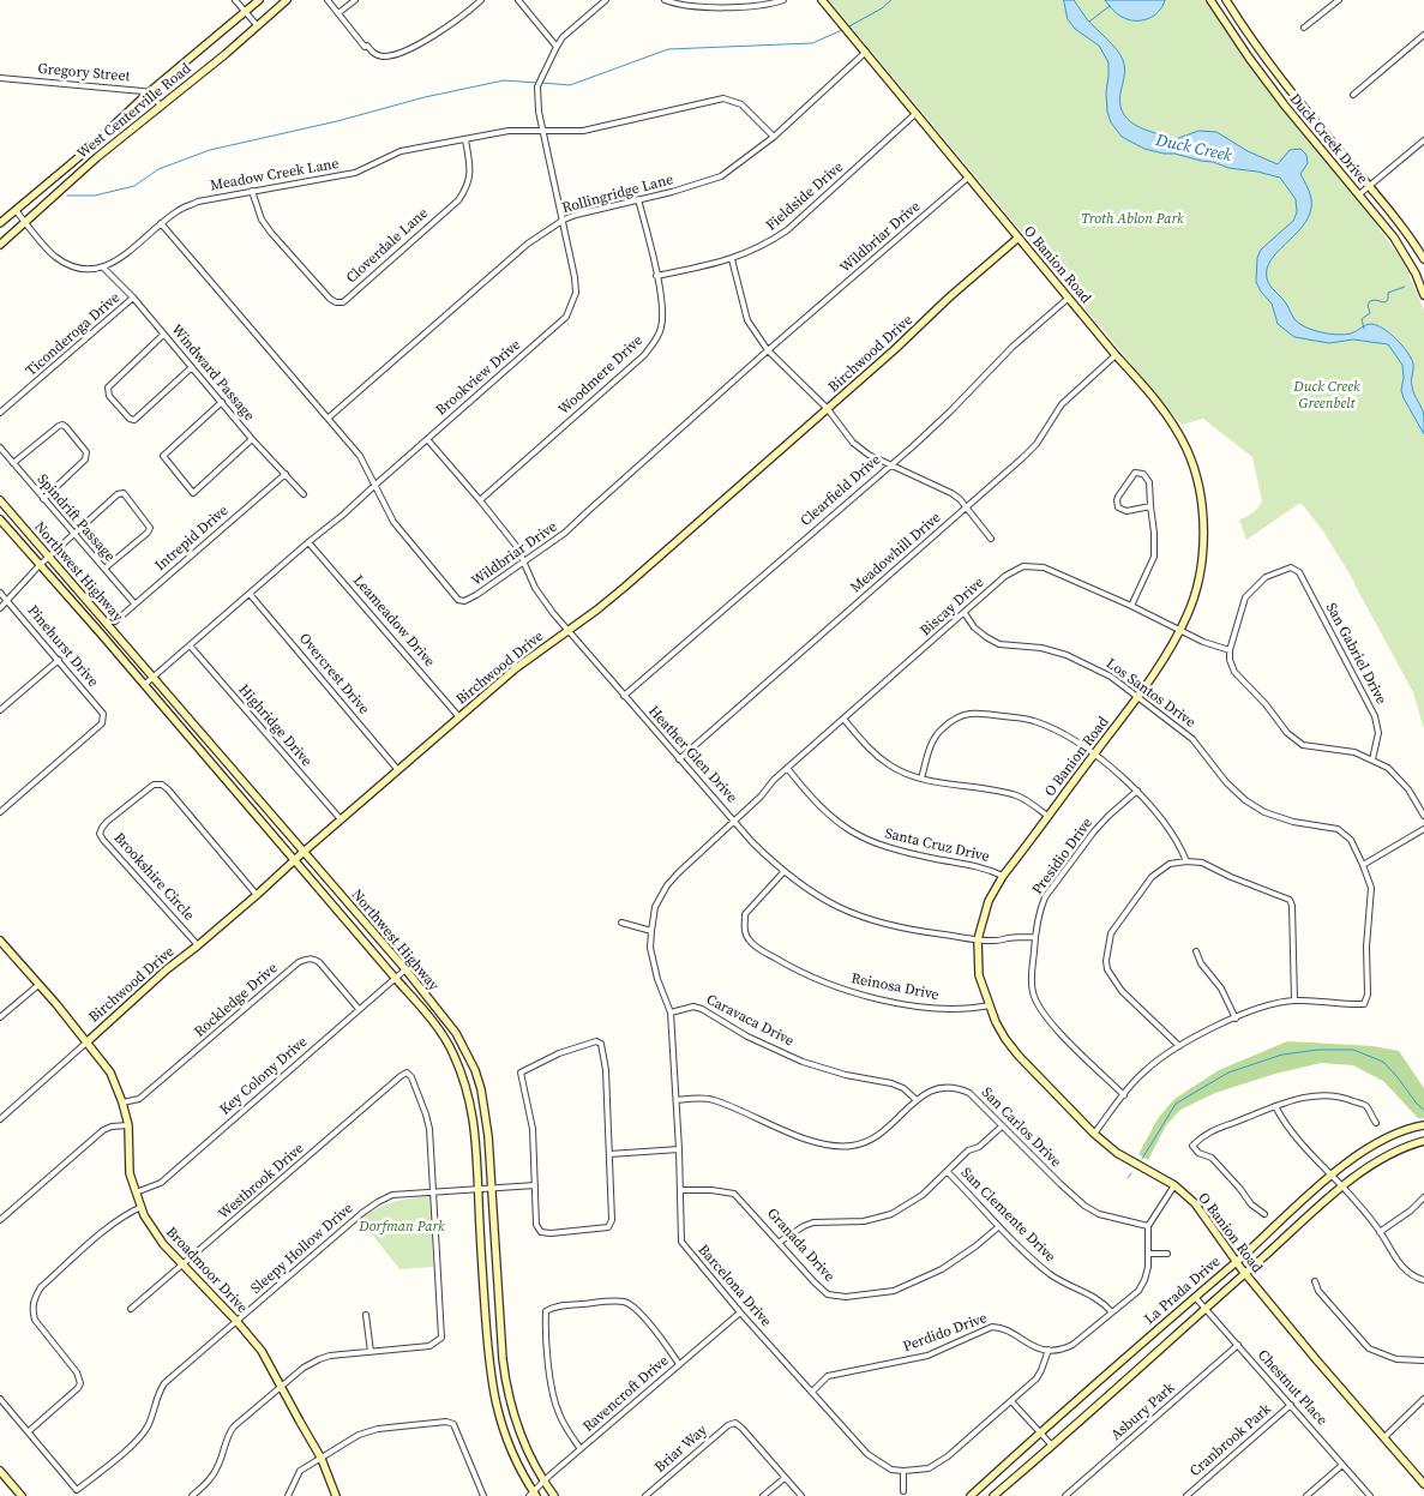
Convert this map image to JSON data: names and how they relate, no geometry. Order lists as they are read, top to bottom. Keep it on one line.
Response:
{"streets":{"main road":["West Centerville Road","Duck Creek Drive","O Banion Road","Birchwood Drive","Northwest Highway","Broadmoor Drive","La Prada Drive"],"street":["Gregory Street","Meadow Creek Lane","Rollingridge Lane","Fieldside Drive","Wildbriar Drive","Cloverdale Lane","Ticonderoga Drive","Windward Passage","Woodmere Drive","Brookview Drive","Clearfield Drive","Spindrift Passage","Intrepid Drive","Meadowhill Drive","Biscay Drive","Leameadow Drive","Pinehurst Drive","San Gabriel Drive","Overcrest Drive","Los Santos Drive","Highridge Drive","Heather Glen Drive","Santa Cruz Drive","Presidio Drive","Brookshire Circle","Reinosa Drive","Rockledge Drive","Caravaca Drive","Key Colony Drive","San Carlos Drive","Westbrook Drive","San Clemente Drive","Granada Drive","Sleepy Hollow Drive","Barcelona Drive","Perdido Drive","Chestnut Place","Ravencroft Drive","Asbury Park","Cranbrook Park","Briar Way"]},"crossings":[["Gregory Street","West Centerville Road"],["Meadow Creek Lane","Rollingridge Lane"],["Meadow Creek Lane","Wildbriar Drive"],["Meadow Creek Lane","Cloverdale Lane"],["Meadow Creek Lane","Windward Passage"],["Meadow Creek Lane","Brookview Drive"],["Rollingridge Lane","Wildbriar Drive"],["Rollingridge Lane","O Banion Road"],["Rollingridge Lane","Woodmere Drive"],["Rollingridge Lane","Brookview Drive"],["Fieldside Drive","O Banion Road"],["Fieldside Drive","Woodmere Drive"],["Wildbriar Drive","O Banion Road"],["Wildbriar Drive","Brookview Drive"],["Wildbriar Drive","Heather Glen Drive"],["O Banion Road","Birchwood Drive"],["O Banion Road","Clearfield Drive"],["O Banion Road","Meadowhill Drive"],["O Banion Road","Biscay Drive"],["O Banion Road","Los Santos Drive"],["O Banion Road","Heather Glen Drive"],["O Banion Road","Santa Cruz Drive"],["O Banion Road","Reinosa Drive"],["O Banion Road","La Prada Drive"],["Ticonderoga Drive","Windward Passage"],["Birchwood Drive","Northwest Highway"],["Birchwood Drive","Leameadow Drive"],["Birchwood Drive","Overcrest Drive"],["Birchwood Drive","Highridge Drive"],["Birchwood Drive","Heather Glen Drive"],["Birchwood Drive","Brookshire Circle"],["Birchwood Drive","Broadmoor Drive"],["Windward Passage","Intrepid Drive"],["Woodmere Drive","Heather Glen Drive"],["Brookview Drive","Northwest Highway"],["Brookview Drive","Leameadow Drive"],["Brookview Drive","Overcrest Drive"],["Brookview Drive","Highridge Drive"],["Brookview Drive","Heather Glen Drive"],["Clearfield Drive","Heather Glen Drive"],["Spindrift Passage","Intrepid Drive"],["Meadowhill Drive","Heather Glen Drive"],["Northwest Highway","Key Colony Drive"],["Northwest Highway","Sleepy Hollow Drive"],["Northwest Highway","Ravencroft Drive"],["Biscay Drive","San Gabriel Drive"],["Biscay Drive","Los Santos Drive"],["Biscay Drive","Heather Glen Drive"],["Biscay Drive","Santa Cruz Drive"],["Biscay Drive","Barcelona Drive"],["Heather Glen Drive","Presidio Drive"],["Heather Glen Drive","Reinosa Drive"],["Heather Glen Drive","Barcelona Drive"],["Rockledge Drive","Key Colony Drive"],["Rockledge Drive","Broadmoor Drive"],["Caravaca Drive","San Carlos Drive"],["Caravaca Drive","Barcelona Drive"],["Key Colony Drive","Broadmoor Drive"],["San Carlos Drive","Barcelona Drive"],["Westbrook Drive","Sleepy Hollow Drive"],["Westbrook Drive","Broadmoor Drive"],["San Clemente Drive","Granada Drive"],["Granada Drive","Barcelona Drive"],["Sleepy Hollow Drive","Broadmoor Drive"],["Barcelona Drive","Perdido Drive"],["Barcelona Drive","Ravencroft Drive"],["La Prada Drive","Chestnut Place"],["Chestnut Place","Asbury Park"],["Chestnut Place","Cranbrook Park"]],"water":["Duck Creek"],"parks":["Troth Ablon Park","Duck Creek Greenbelt","Dorfman Park"]}
